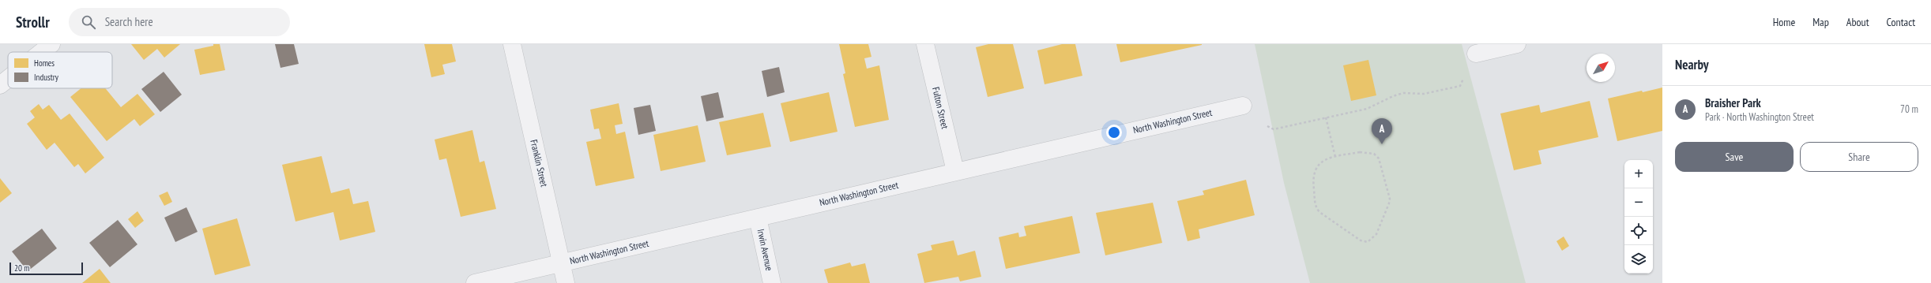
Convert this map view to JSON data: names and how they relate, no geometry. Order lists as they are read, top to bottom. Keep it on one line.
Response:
{"streets":{"street":["Fulton Street","North Washington Street","Franklin Street","Irwin Avenue"]},"crossings":[["Fulton Street","North Washington Street"],["North Washington Street","Franklin Street"],["North Washington Street","Irwin Avenue"]],"legend":["Homes","Industry"],"scale_bar":"20 m","north":"top right","page":{"header":"Strollr","search":"Search here","nav":["Home","Map","About","Contact"],"heading":"Nearby","list":[{"mark":"A","name":"Braisher Park","note":"Park · North Washington Street","value":"70 m"}],"pins":"A","buttons":["Save","Share"],"map_buttons":["+","−"],"scale":"20 m"}}
